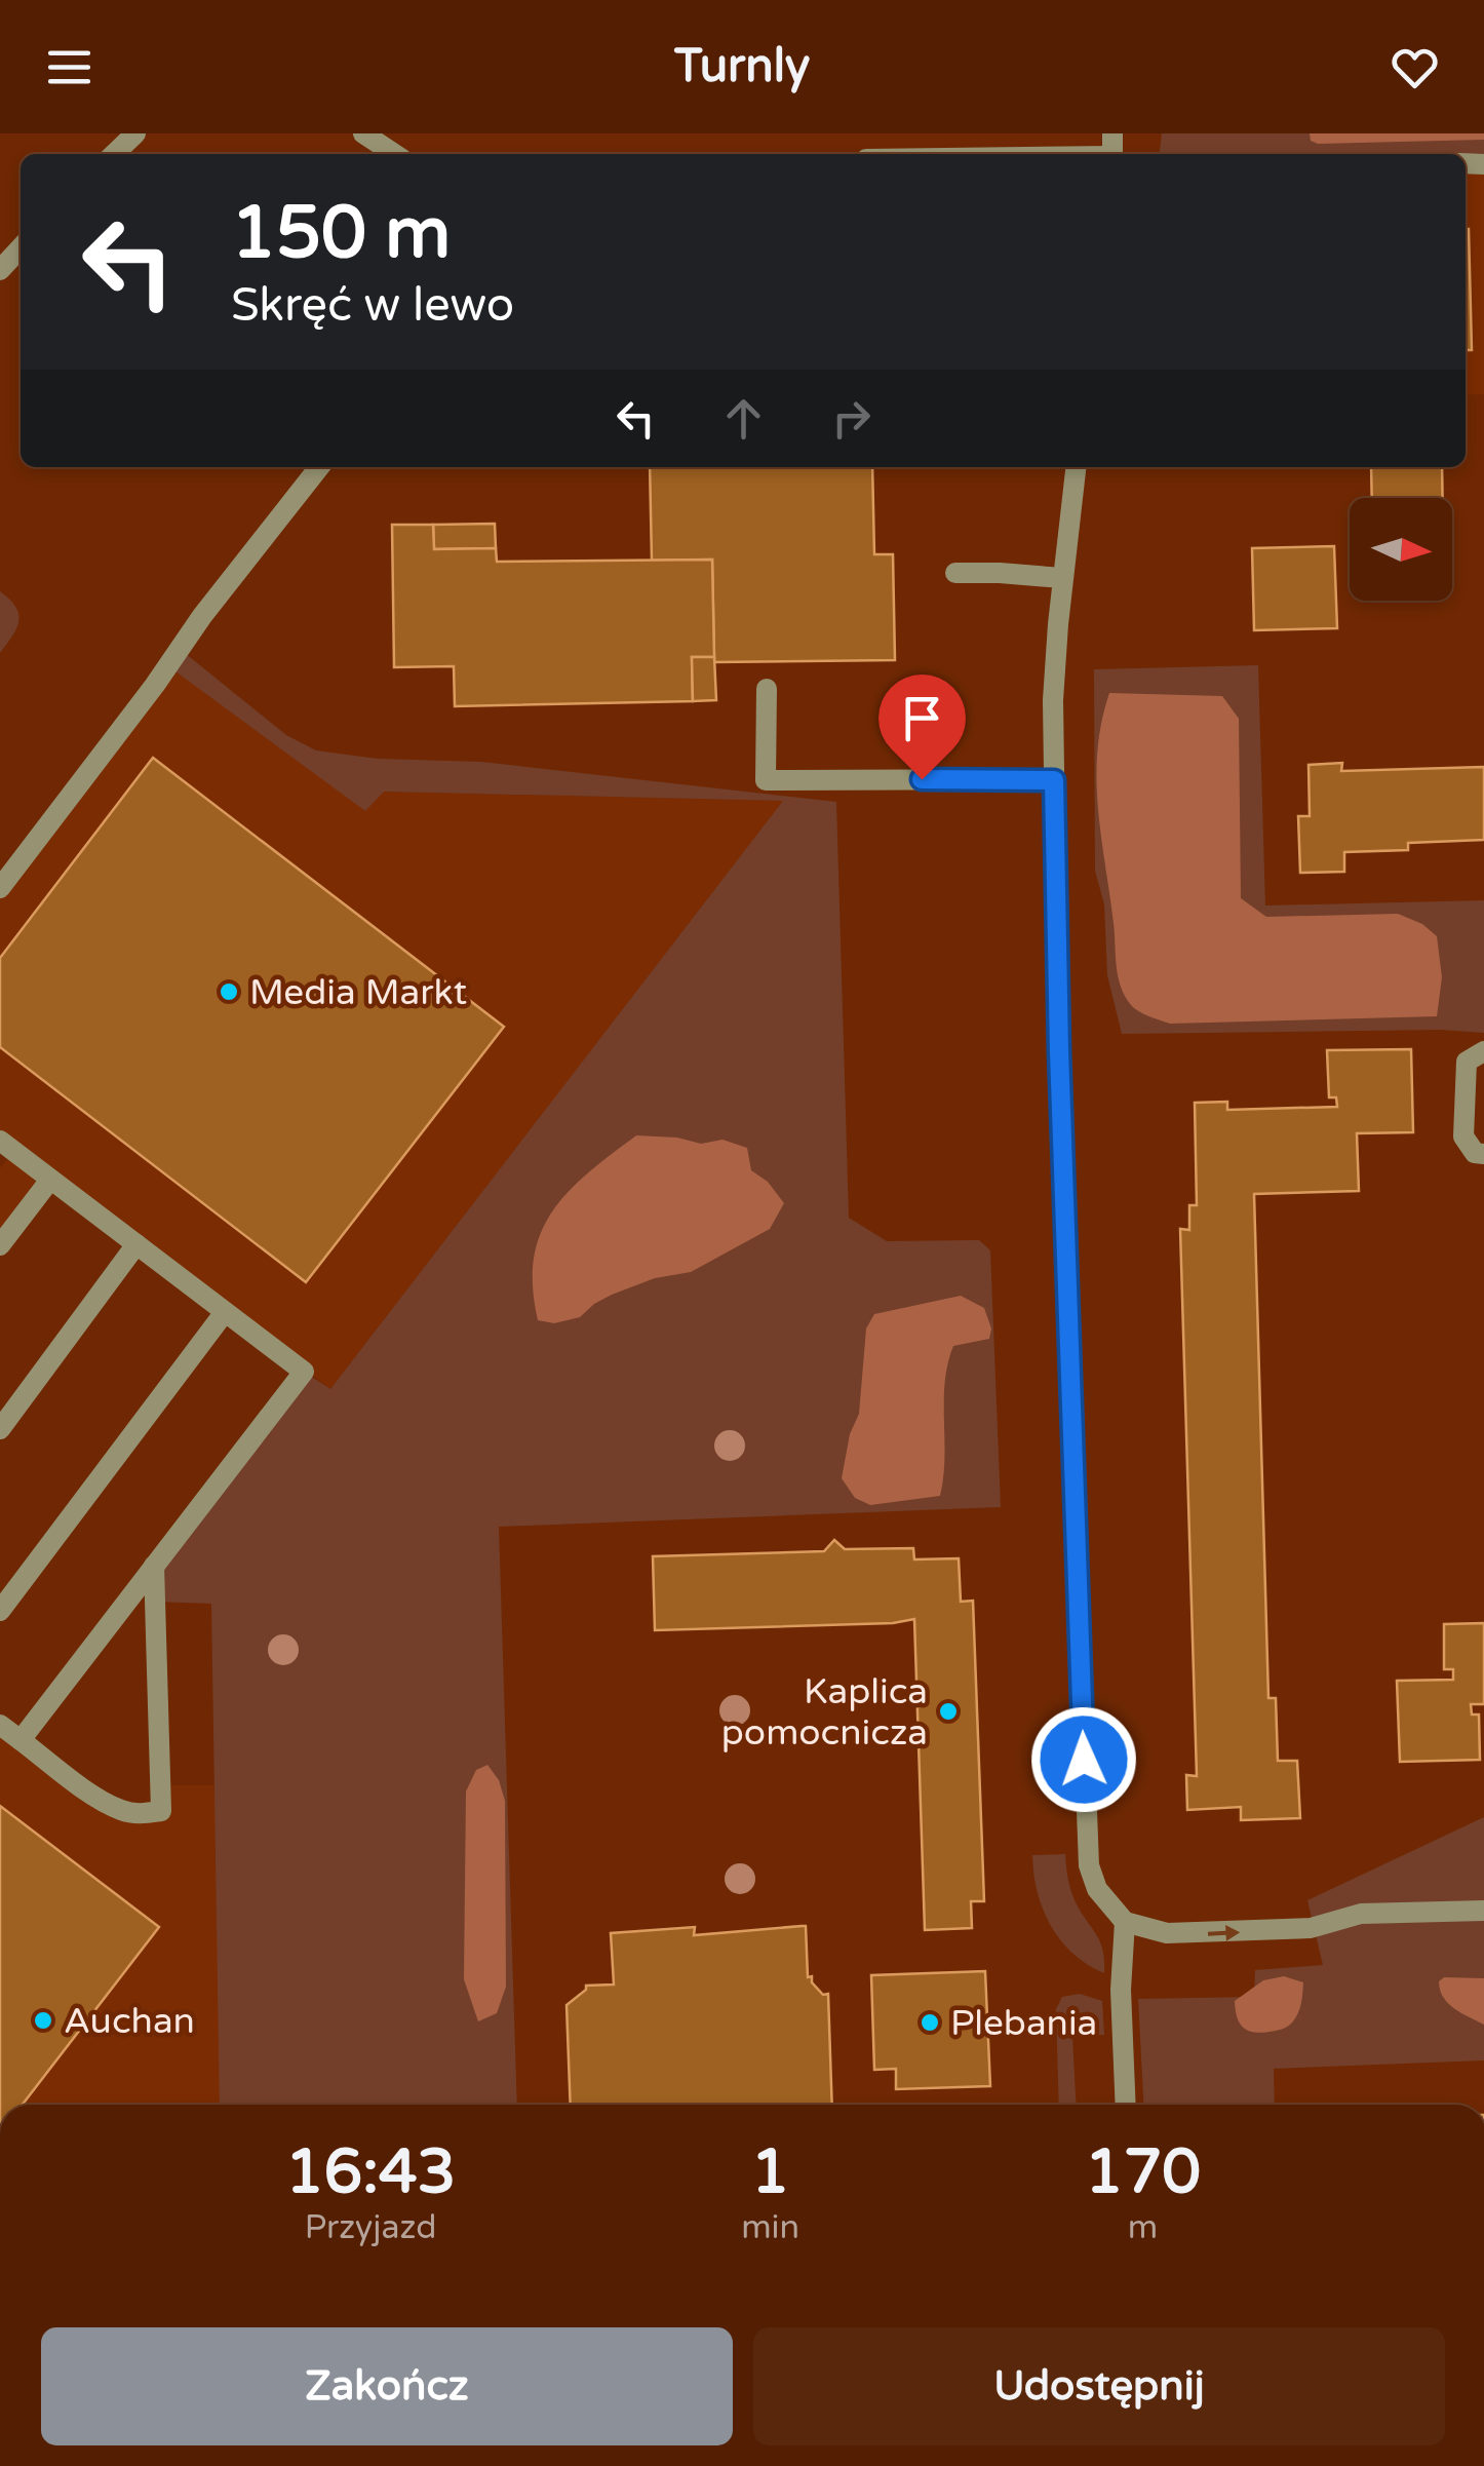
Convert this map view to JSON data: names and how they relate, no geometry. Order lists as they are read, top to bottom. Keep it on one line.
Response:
{"places":["Media Markt","Kaplica pomocnicza","Auchan","Plebania"],"north":"right","page":{"header":"Turnly","turn":["150 m","Skręć w lewo"],"eta":["16:43","Przyjazd","1","min","170","m"],"buttons":["Zakończ","Udostępnij"]}}
